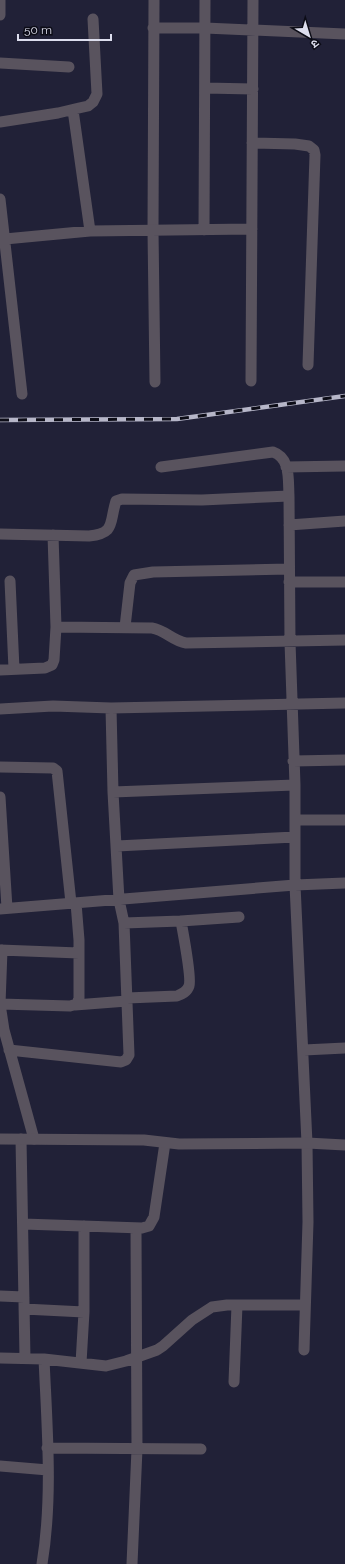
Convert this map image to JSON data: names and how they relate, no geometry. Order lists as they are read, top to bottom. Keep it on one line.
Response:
{"scale_bar":"50 m","north":"bottom right"}
